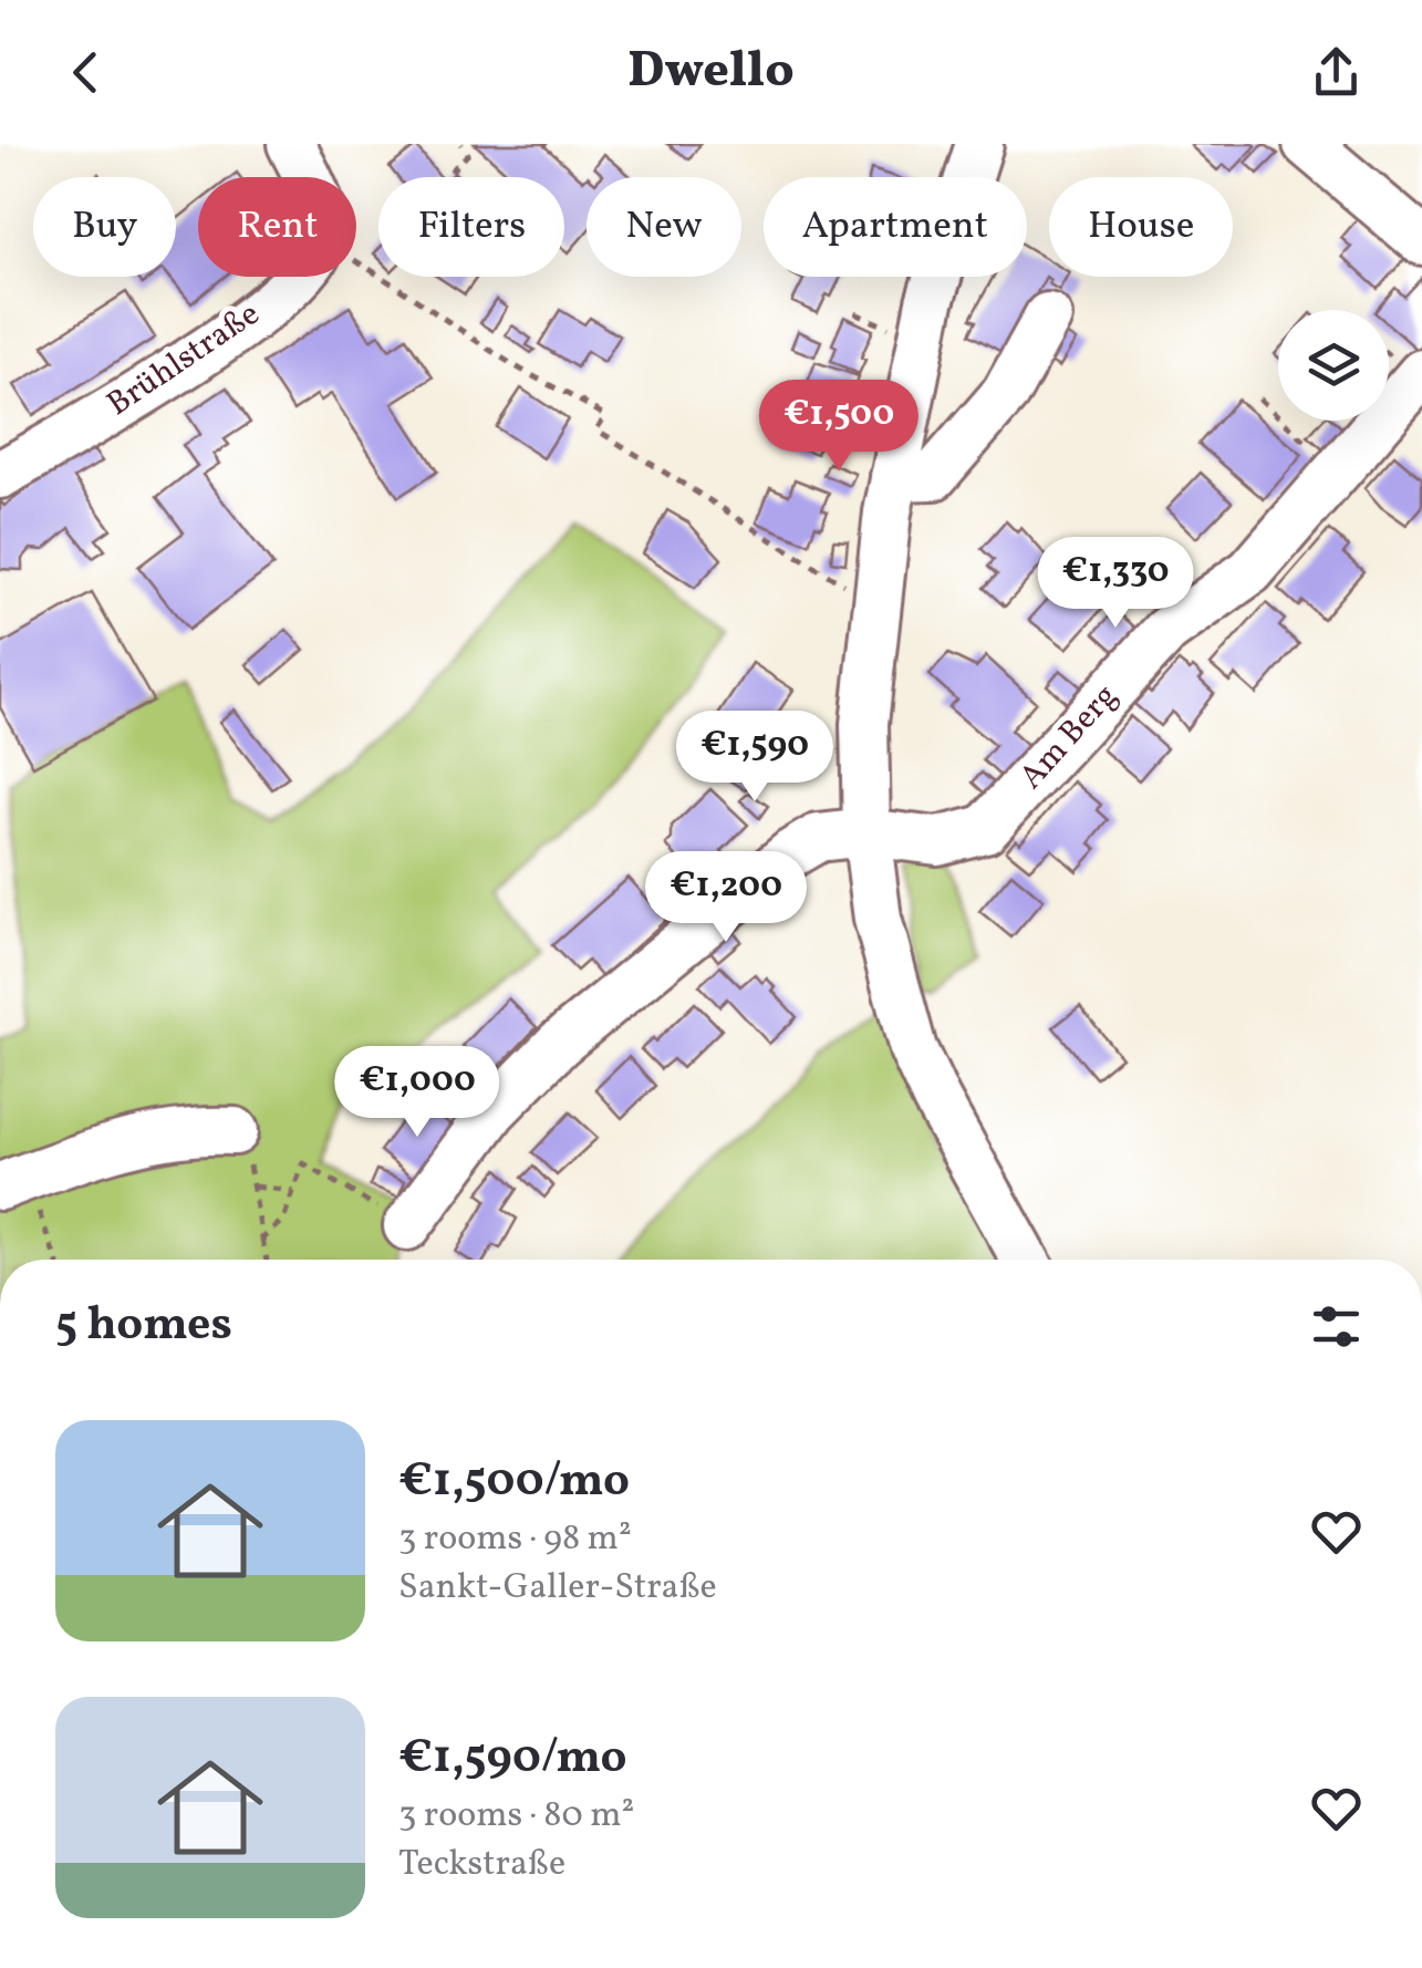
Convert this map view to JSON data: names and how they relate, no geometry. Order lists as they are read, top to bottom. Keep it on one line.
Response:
{"streets":{"street":["Brühlstraße","Am Berg"]},"page":{"header":"Dwello","chip":["Buy","Rent","Filters","New","Apartment","House"],"price":["€1,500","€1,330","€1,590","€1,200","€1,000"],"heading":"5 homes","list":[{"name":"€1,500/mo","note":"3 rooms · 98 m² · Sankt-Galler-Straße"},{"name":"€1,590/mo","note":"3 rooms · 80 m² · Teckstraße"}]}}
